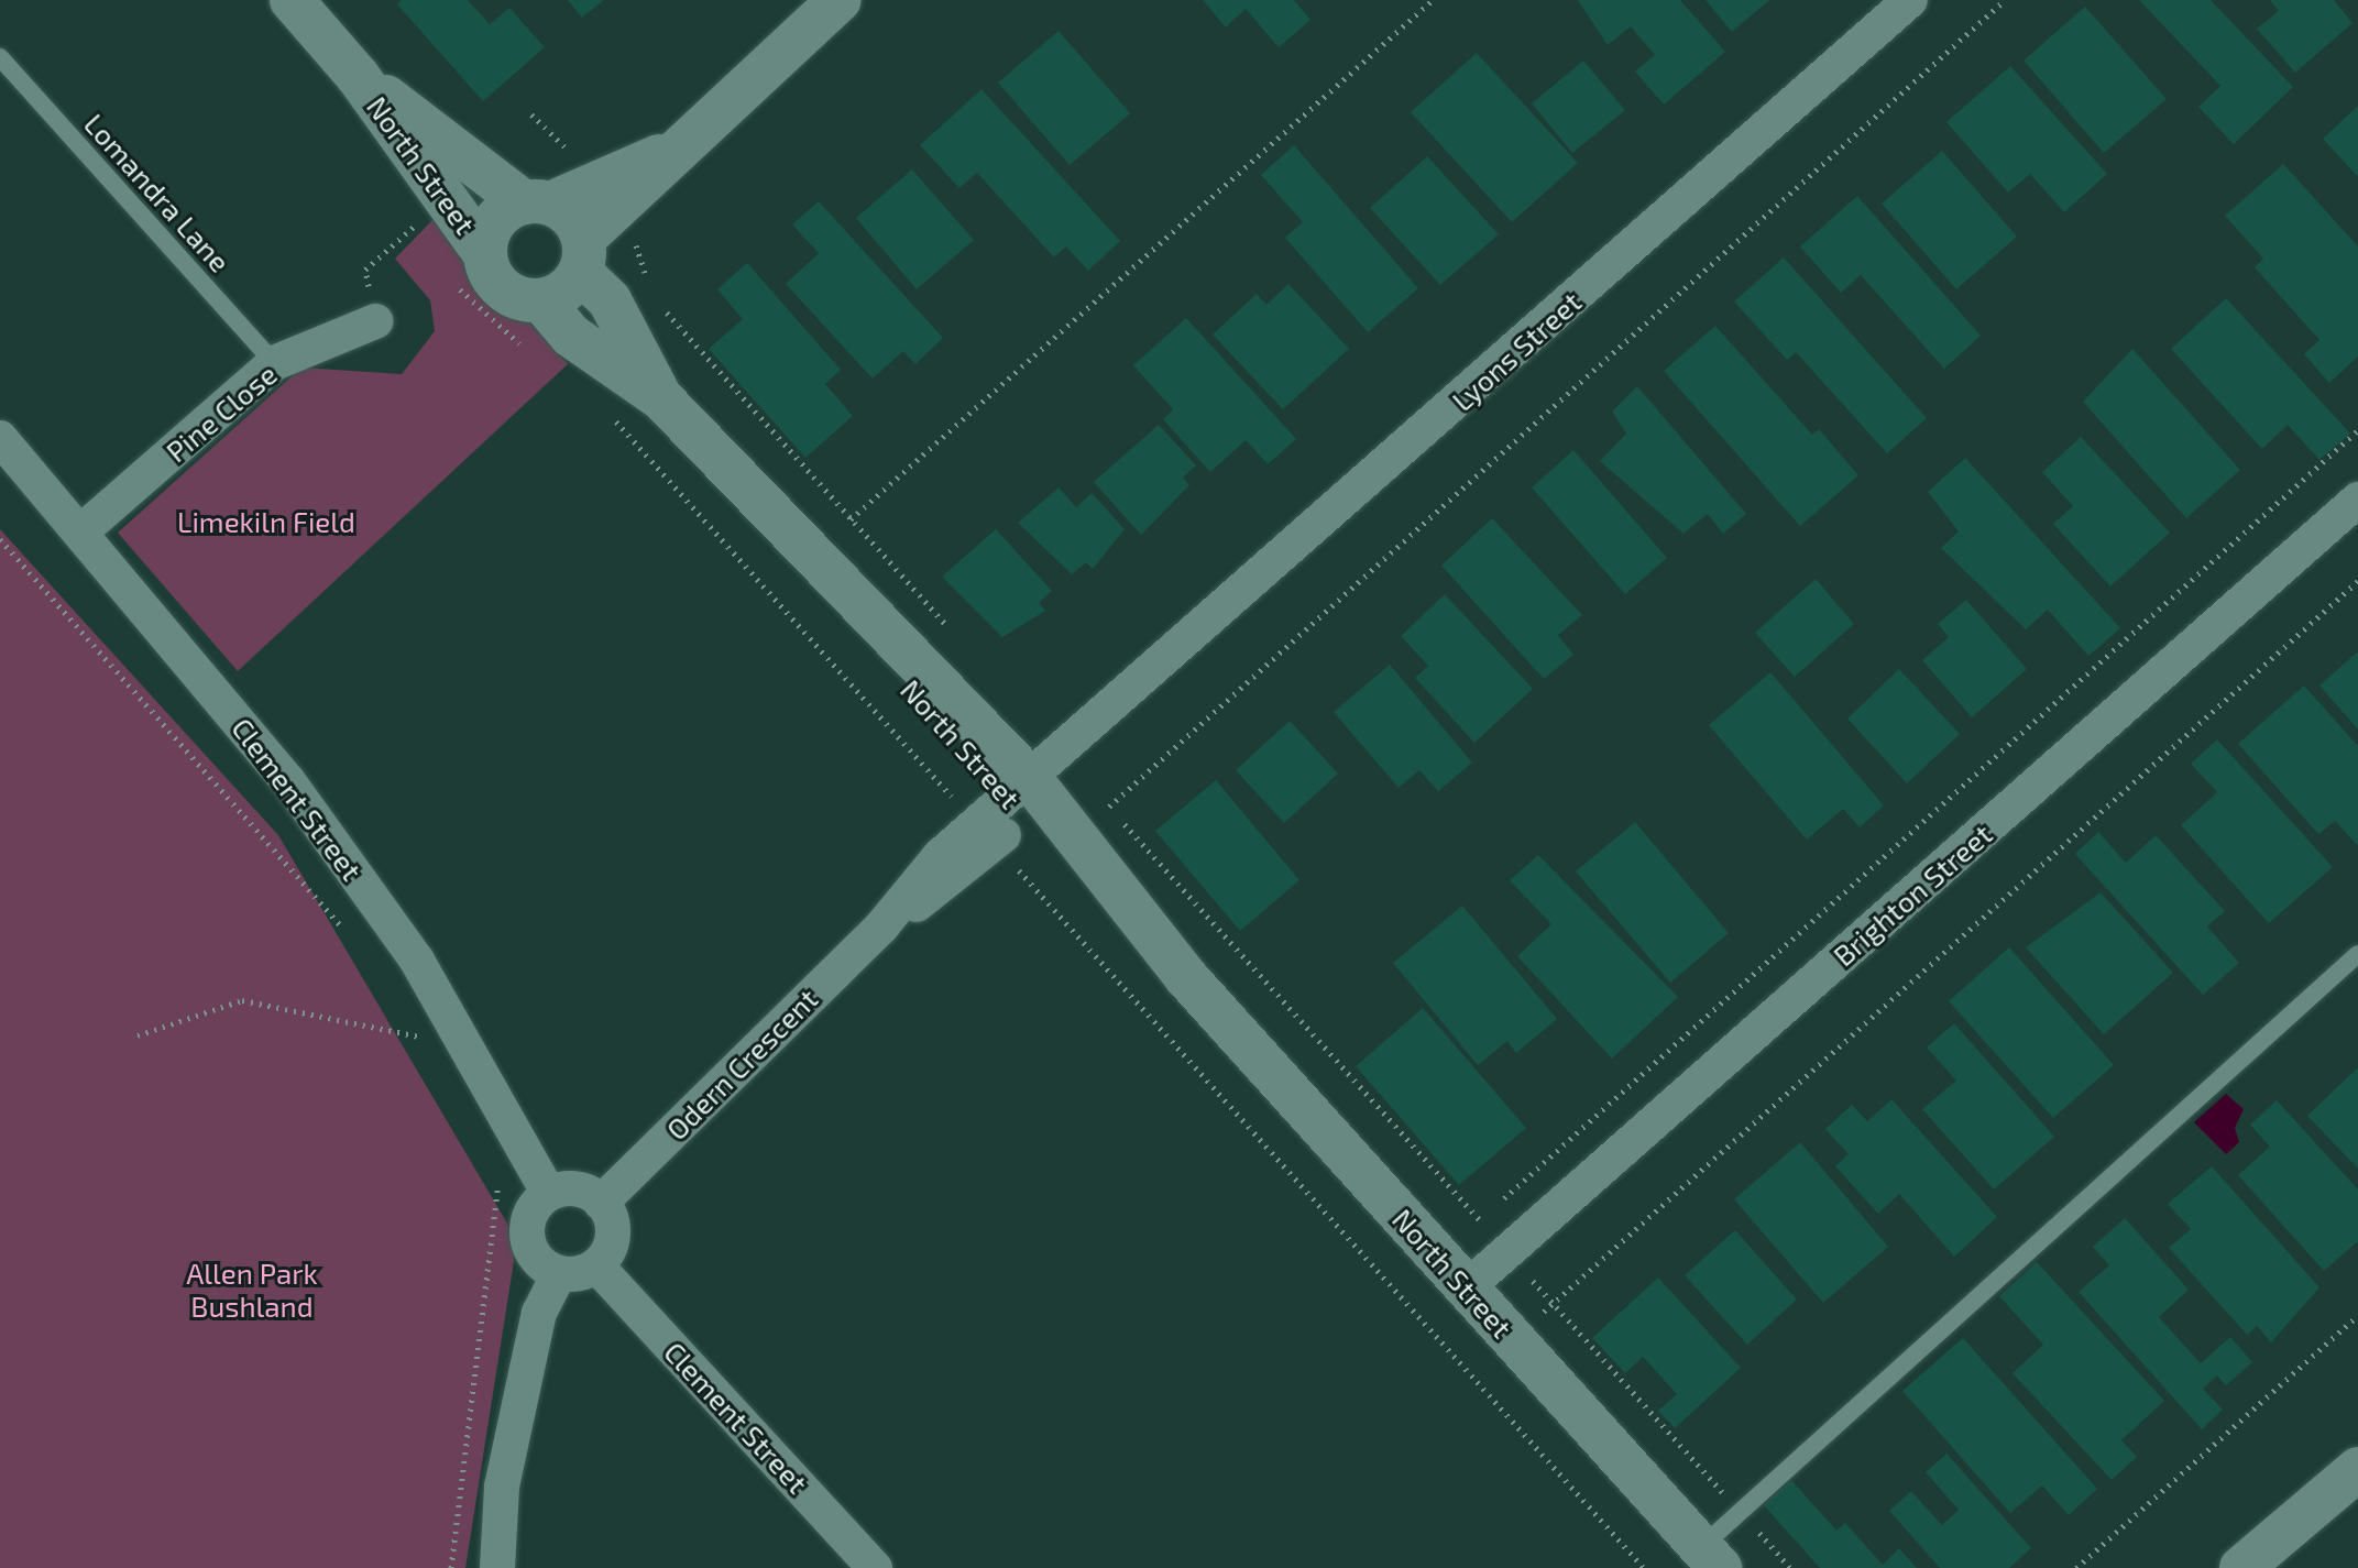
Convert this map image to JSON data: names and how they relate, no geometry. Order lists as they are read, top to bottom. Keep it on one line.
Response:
{"streets":{"street":["North Street","Lyons Street","Pine Close","Clement Street","Brighton Street","Odern Crescent"],"lane":["Lomandra Lane"]},"crossings":[["North Street","Lyons Street"],["North Street","Brighton Street"],["North Street","Odern Crescent"],["Lomandra Lane","Pine Close"],["Lyons Street","Odern Crescent"],["Pine Close","Clement Street"],["Clement Street","Odern Crescent"]],"parks":["Limekiln Field","Allen Park Bushland"]}
